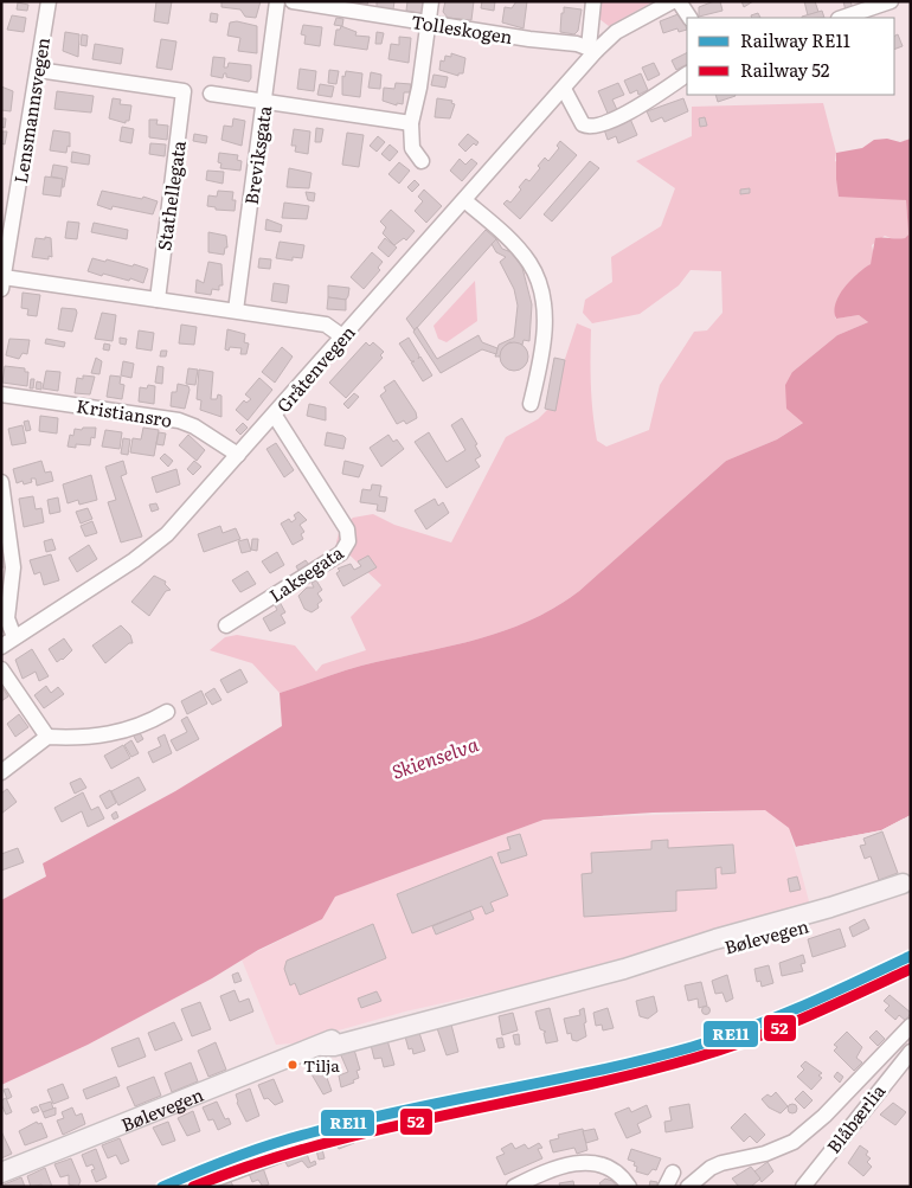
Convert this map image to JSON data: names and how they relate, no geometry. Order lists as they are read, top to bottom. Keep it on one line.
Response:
{"streets":{"main road":["Bølevegen"],"street":["Tolleskogen","Lensmannsvegen","Breviksgata","Stathellegata","Gråtenvegen","Kristiansro","Laksegata","Blåbærlia"]},"crossings":[["Tolleskogen","Gråtenvegen"],["Lensmannsvegen","Stathellegata"],["Gråtenvegen","Kristiansro"],["Gråtenvegen","Laksegata"]],"water":["Skienselva"],"places":["Tilja"],"lines":["rail line RE11","rail line 52"],"legend":["Railway RE11","Railway 52"]}
